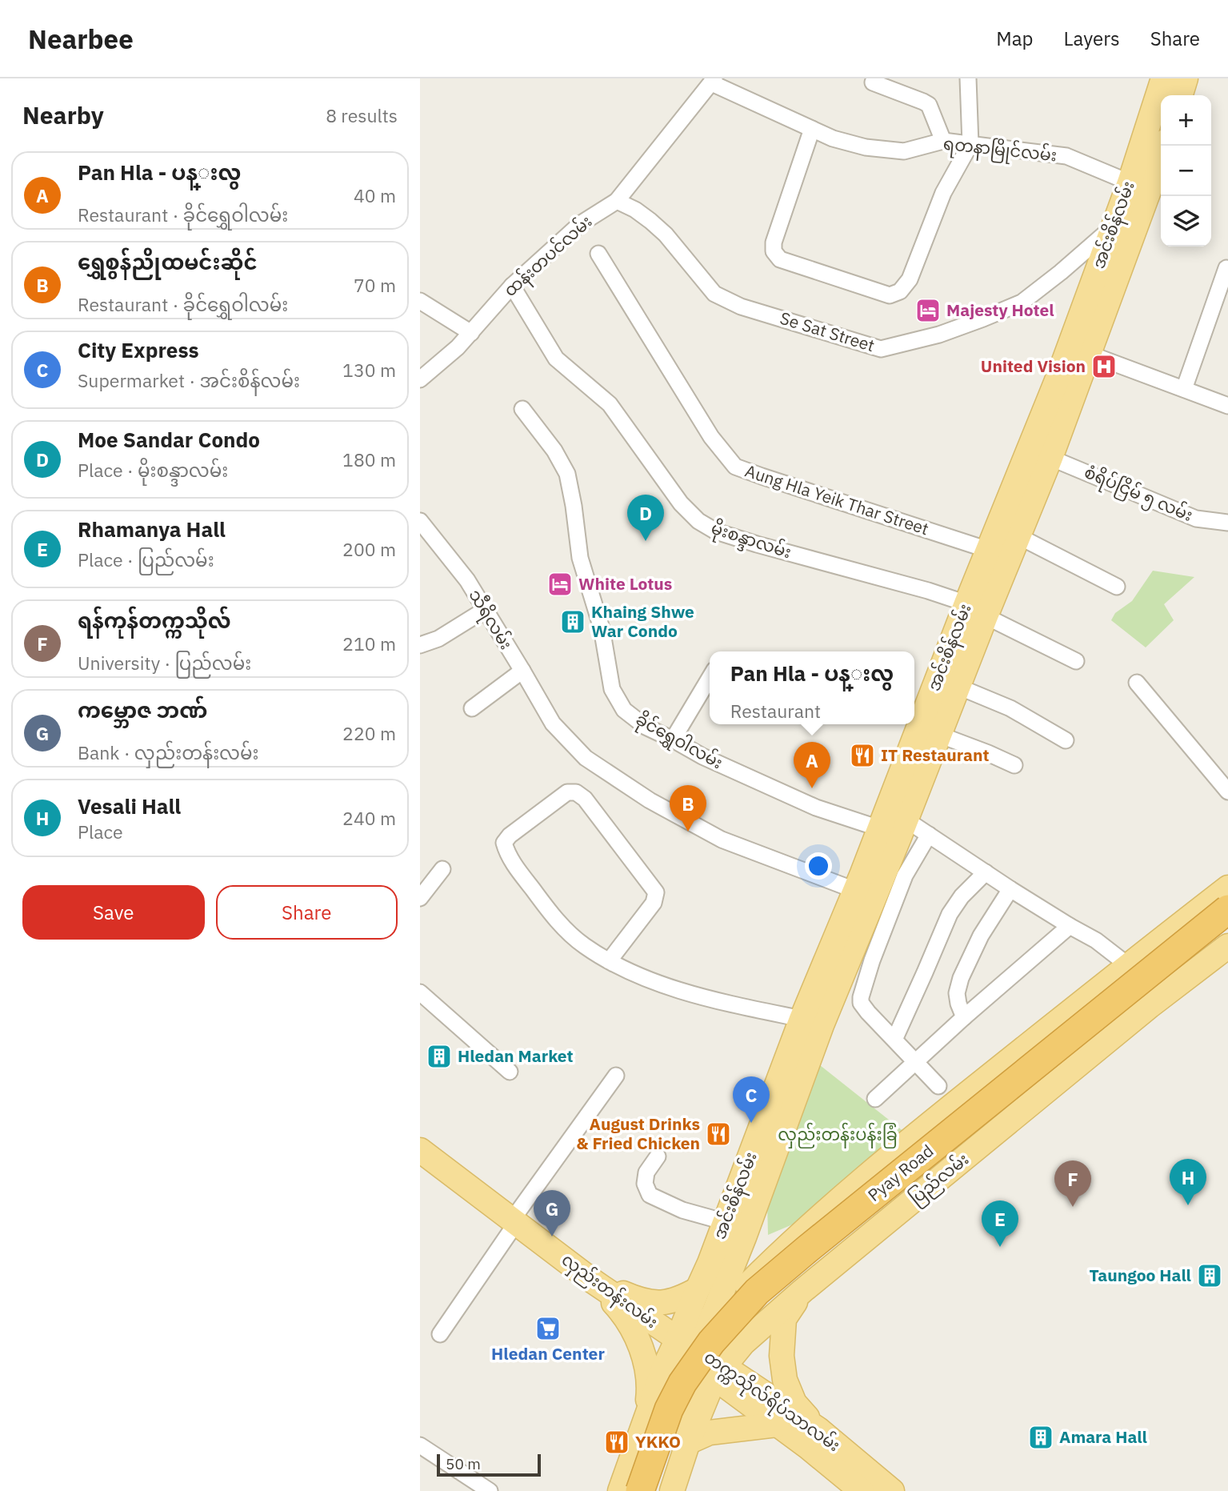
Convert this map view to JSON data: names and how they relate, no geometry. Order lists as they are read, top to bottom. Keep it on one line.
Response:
{"streets":{"highway":["Pyay Road","ပြည်လမ်း"],"main road":["အင်းစိန်လမ်း","လှည်းတန်းလမ်း","တက္ကသိုလ်ရိပ်သာလမ်း"],"street":["ရတနာမြိုင်လမ်း","ထန်းတပင်လမ်း","Se Sat Street","စံရိပ်ငြိမ် ၅ လမ်း","Aung Hla Yeik Thar Street","မိုးစန္ဒာလမ်း","သီရိလမ်း","ခိုင်ရွှေဝါလမ်း"]},"crossings":[["ရတနာမြိုင်လမ်း","အင်းစိန်လမ်း"],["ရတနာမြိုင်လမ်း","ထန်းတပင်လမ်း"],["အင်းစိန်လမ်း","Se Sat Street"],["အင်းစိန်လမ်း","စံရိပ်ငြိမ် ၅ လမ်း"],["အင်းစိန်လမ်း","Aung Hla Yeik Thar Street"],["အင်းစိန်လမ်း","မိုးစန္ဒာလမ်း"],["အင်းစိန်လမ်း","သီရိလမ်း"],["အင်းစိန်လမ်း","ခိုင်ရွှေဝါလမ်း"],["အင်းစိန်လမ်း","ပြည်လမ်း"],["အင်းစိန်လမ်း","လှည်းတန်းလမ်း"],["အင်းစိန်လမ်း","တက္ကသိုလ်ရိပ်သာလမ်း"],["ထန်းတပင်လမ်း","Se Sat Street"],["ထန်းတပင်လမ်း","မိုးစန္ဒာလမ်း"],["ပြည်လမ်း","လှည်းတန်းလမ်း"],["ပြည်လမ်း","တက္ကသိုလ်ရိပ်သာလမ်း"],["လှည်းတန်းလမ်း","တက္ကသိုလ်ရိပ်သာလမ်း"]],"parks":["လှည်းတန်းပန်းခြံ"],"places":{"hotel":["Majesty Hotel","White Lotus"],"hospital":["United Vision"],"building":["Khaing Shwe War Condo","Hledan Market","Taungoo Hall","Amara Hall"],"restaurant":["IT Restaurant","August Drinks & Fried Chicken","YKKO"],"supermarket":["Hledan Center"]},"scale_bar":"50 m","page":{"header":"Nearbee","nav":["Map","Layers","Share"],"heading":["Nearby","8 results"],"map_buttons":["+","−"],"list":[{"mark":"A","name":"Pan Hla - ပန္းလွ","note":"Restaurant · ခိုင်ရွှေဝါလမ်း","value":"40 m"},{"mark":"B","name":"ရွှေစွန်ညိုထမင်းဆိုင်","note":"Restaurant · ခိုင်ရွှေဝါလမ်း","value":"70 m"},{"mark":"C","name":"City Express","note":"Supermarket · အင်းစိန်လမ်း","value":"130 m"},{"mark":"D","name":"Moe Sandar Condo","note":"Place · မိုးစန္ဒာလမ်း","value":"180 m"},{"mark":"E","name":"Rhamanya Hall","note":"Place · ပြည်လမ်း","value":"200 m"},{"mark":"F","name":"ရန်ကုန်တက္ကသိုလ်","note":"University · ပြည်လမ်း","value":"210 m"},{"mark":"G","name":"ကမ္ဘောဇ ဘဏ်","note":"Bank · လှည်းတန်းလမ်း","value":"220 m"},{"mark":"H","name":"Vesali Hall","note":"Place","value":"240 m"}],"pins":["D","A","B","C","H","F","G","E"],"popup":["Pan Hla - ပန္းလွ","Restaurant"],"buttons":["Save","Share"],"scale":"50 m"}}
